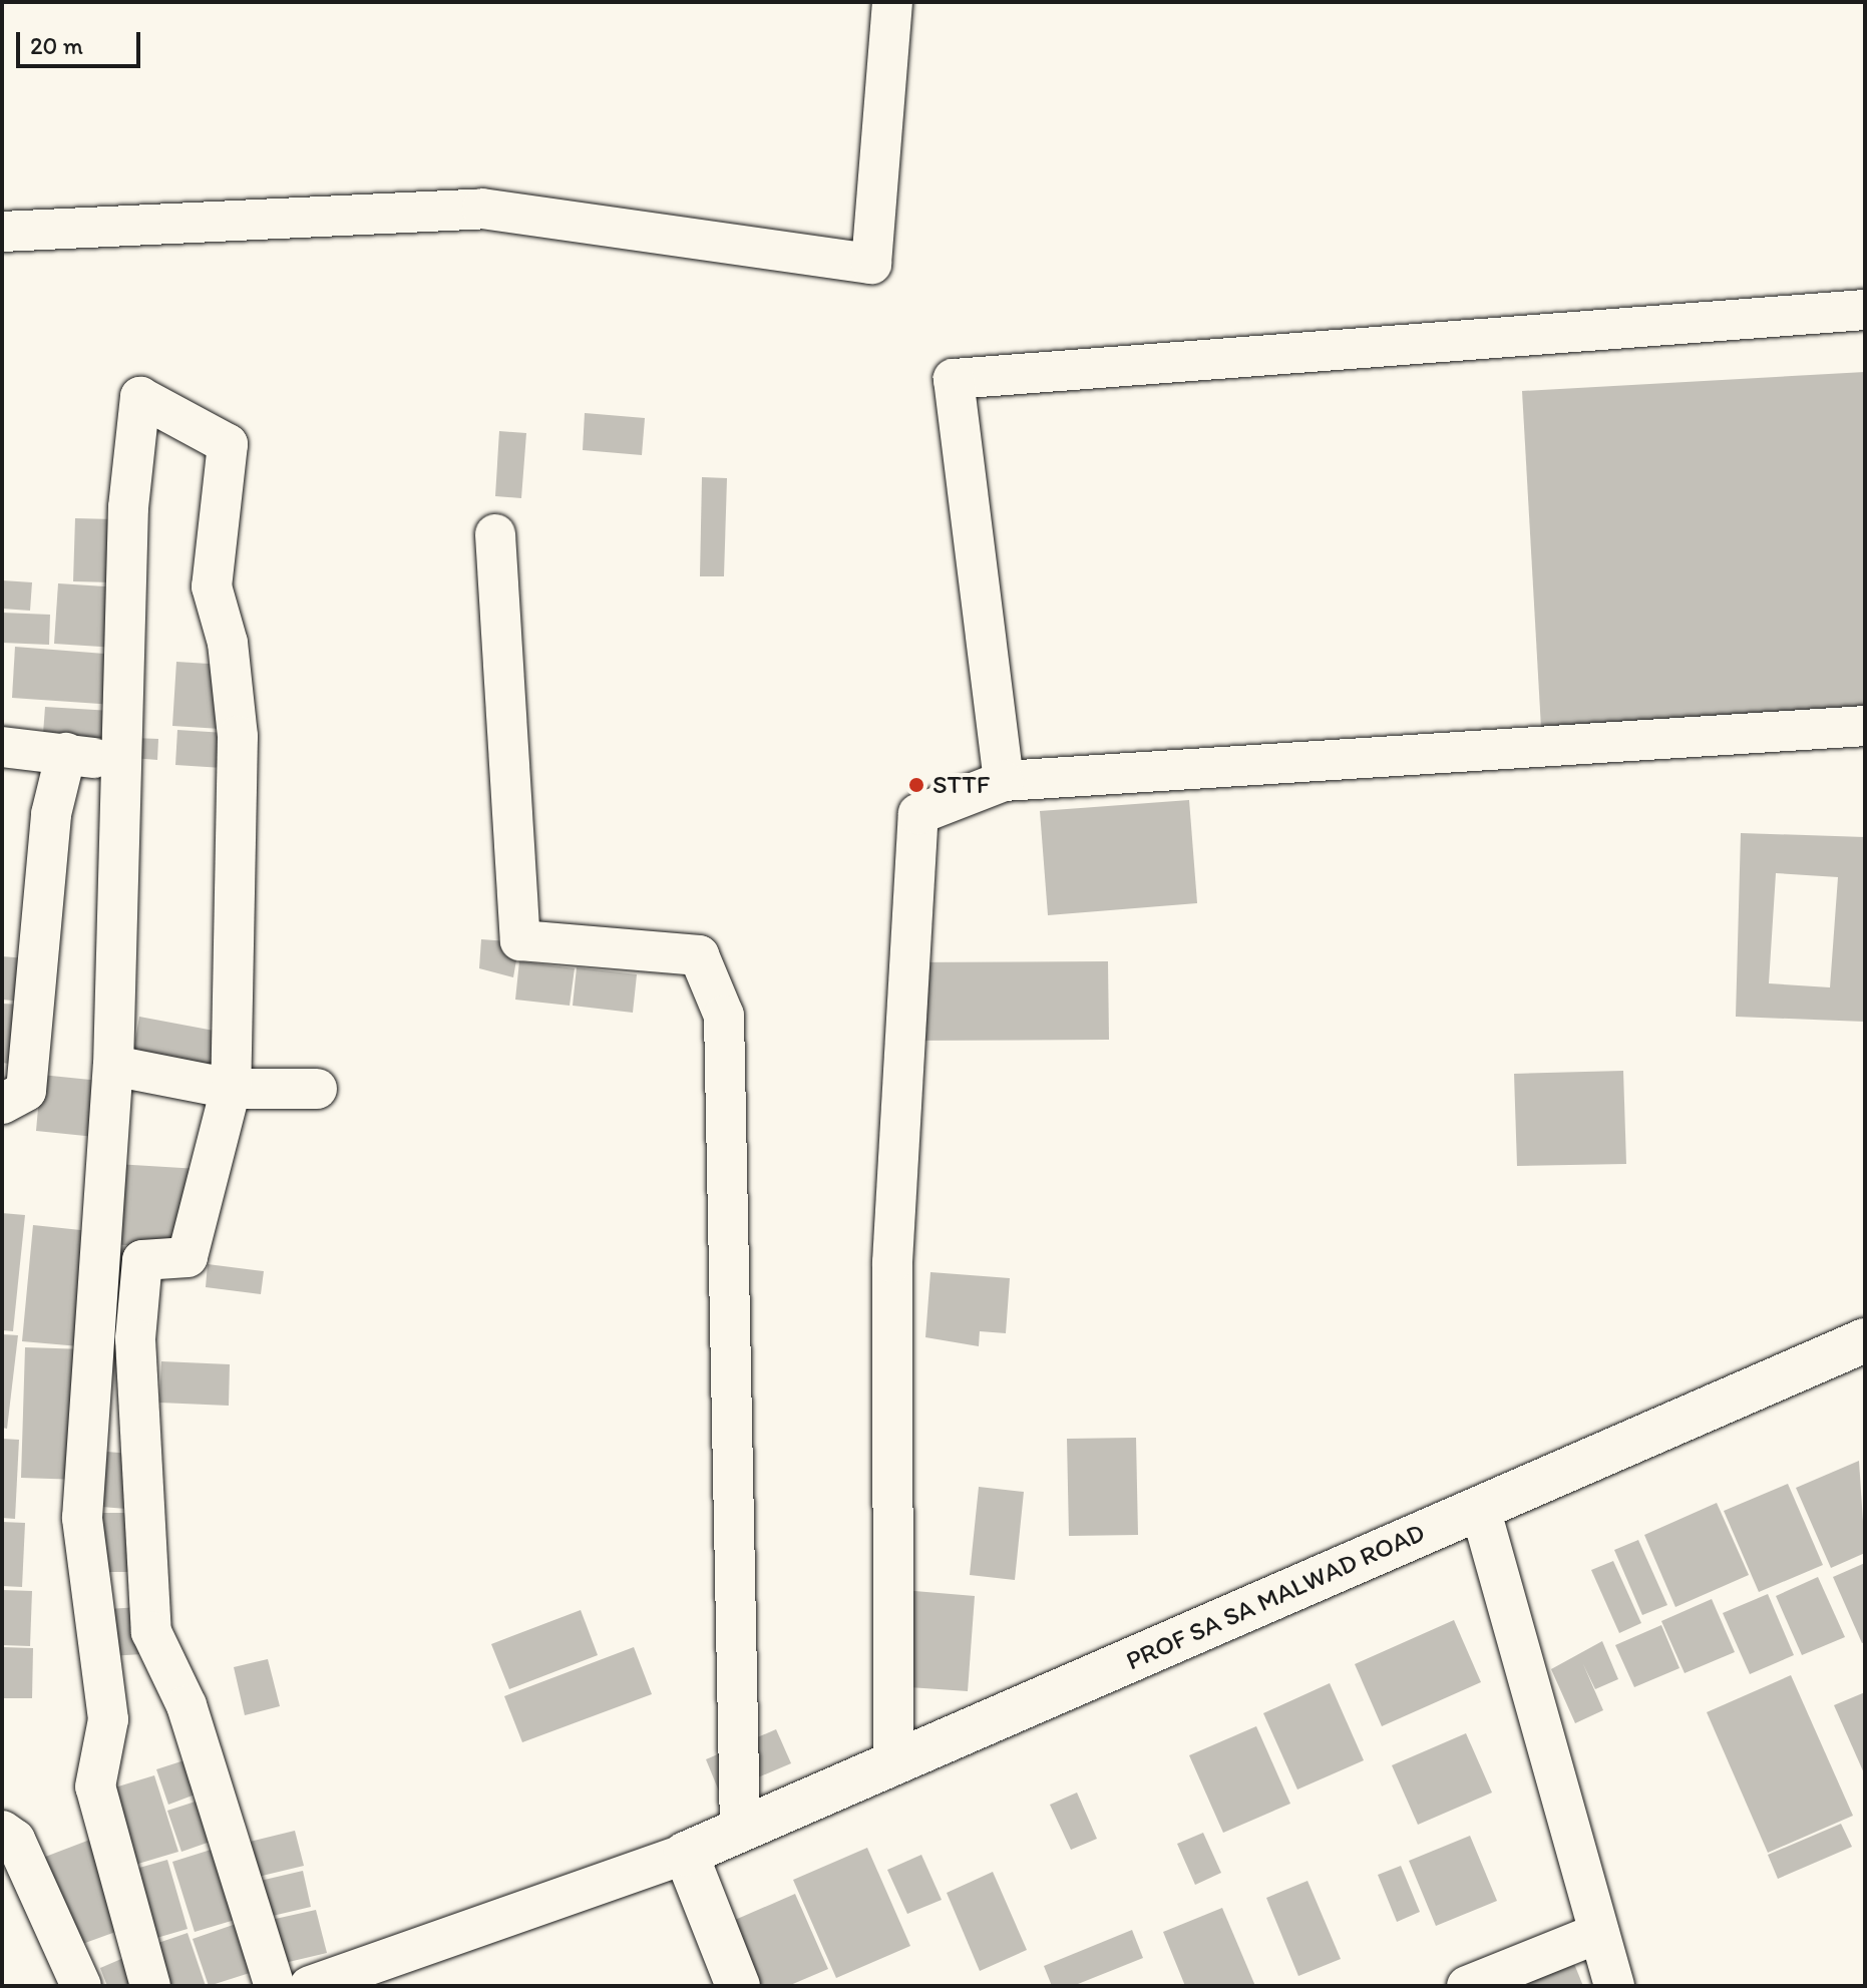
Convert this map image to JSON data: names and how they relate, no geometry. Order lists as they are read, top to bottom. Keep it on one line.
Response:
{"streets":{"street":["PROF SA SA MALWAD ROAD"]},"places":["STTF"],"scale_bar":"20 m"}
